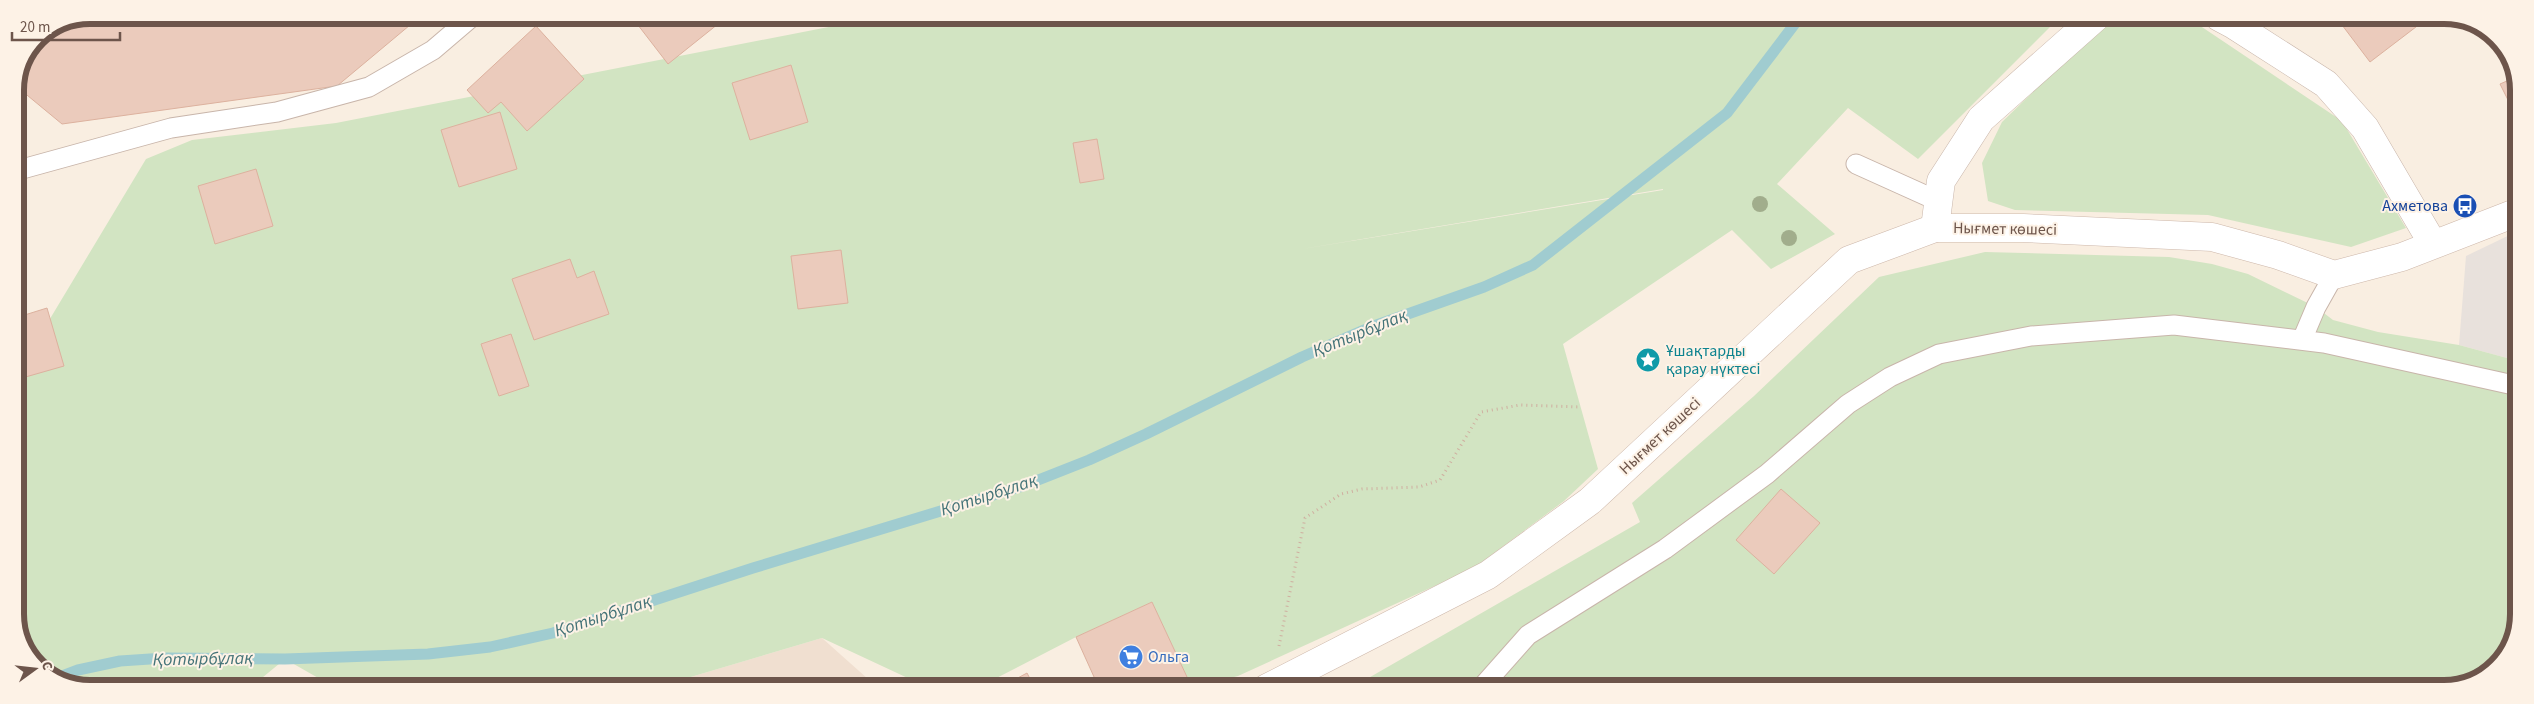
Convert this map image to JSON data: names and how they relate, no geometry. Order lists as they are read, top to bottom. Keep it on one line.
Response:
{"streets":{"main road":["Нығмет көшесі"]},"water":["Қотырбұлақ"],"places":{"bus stop":["Ахметова"],"place":["Ұшақтарды қарау нүктесі"],"supermarket":["Ольга"]},"scale_bar":"20 m","north":"right"}
